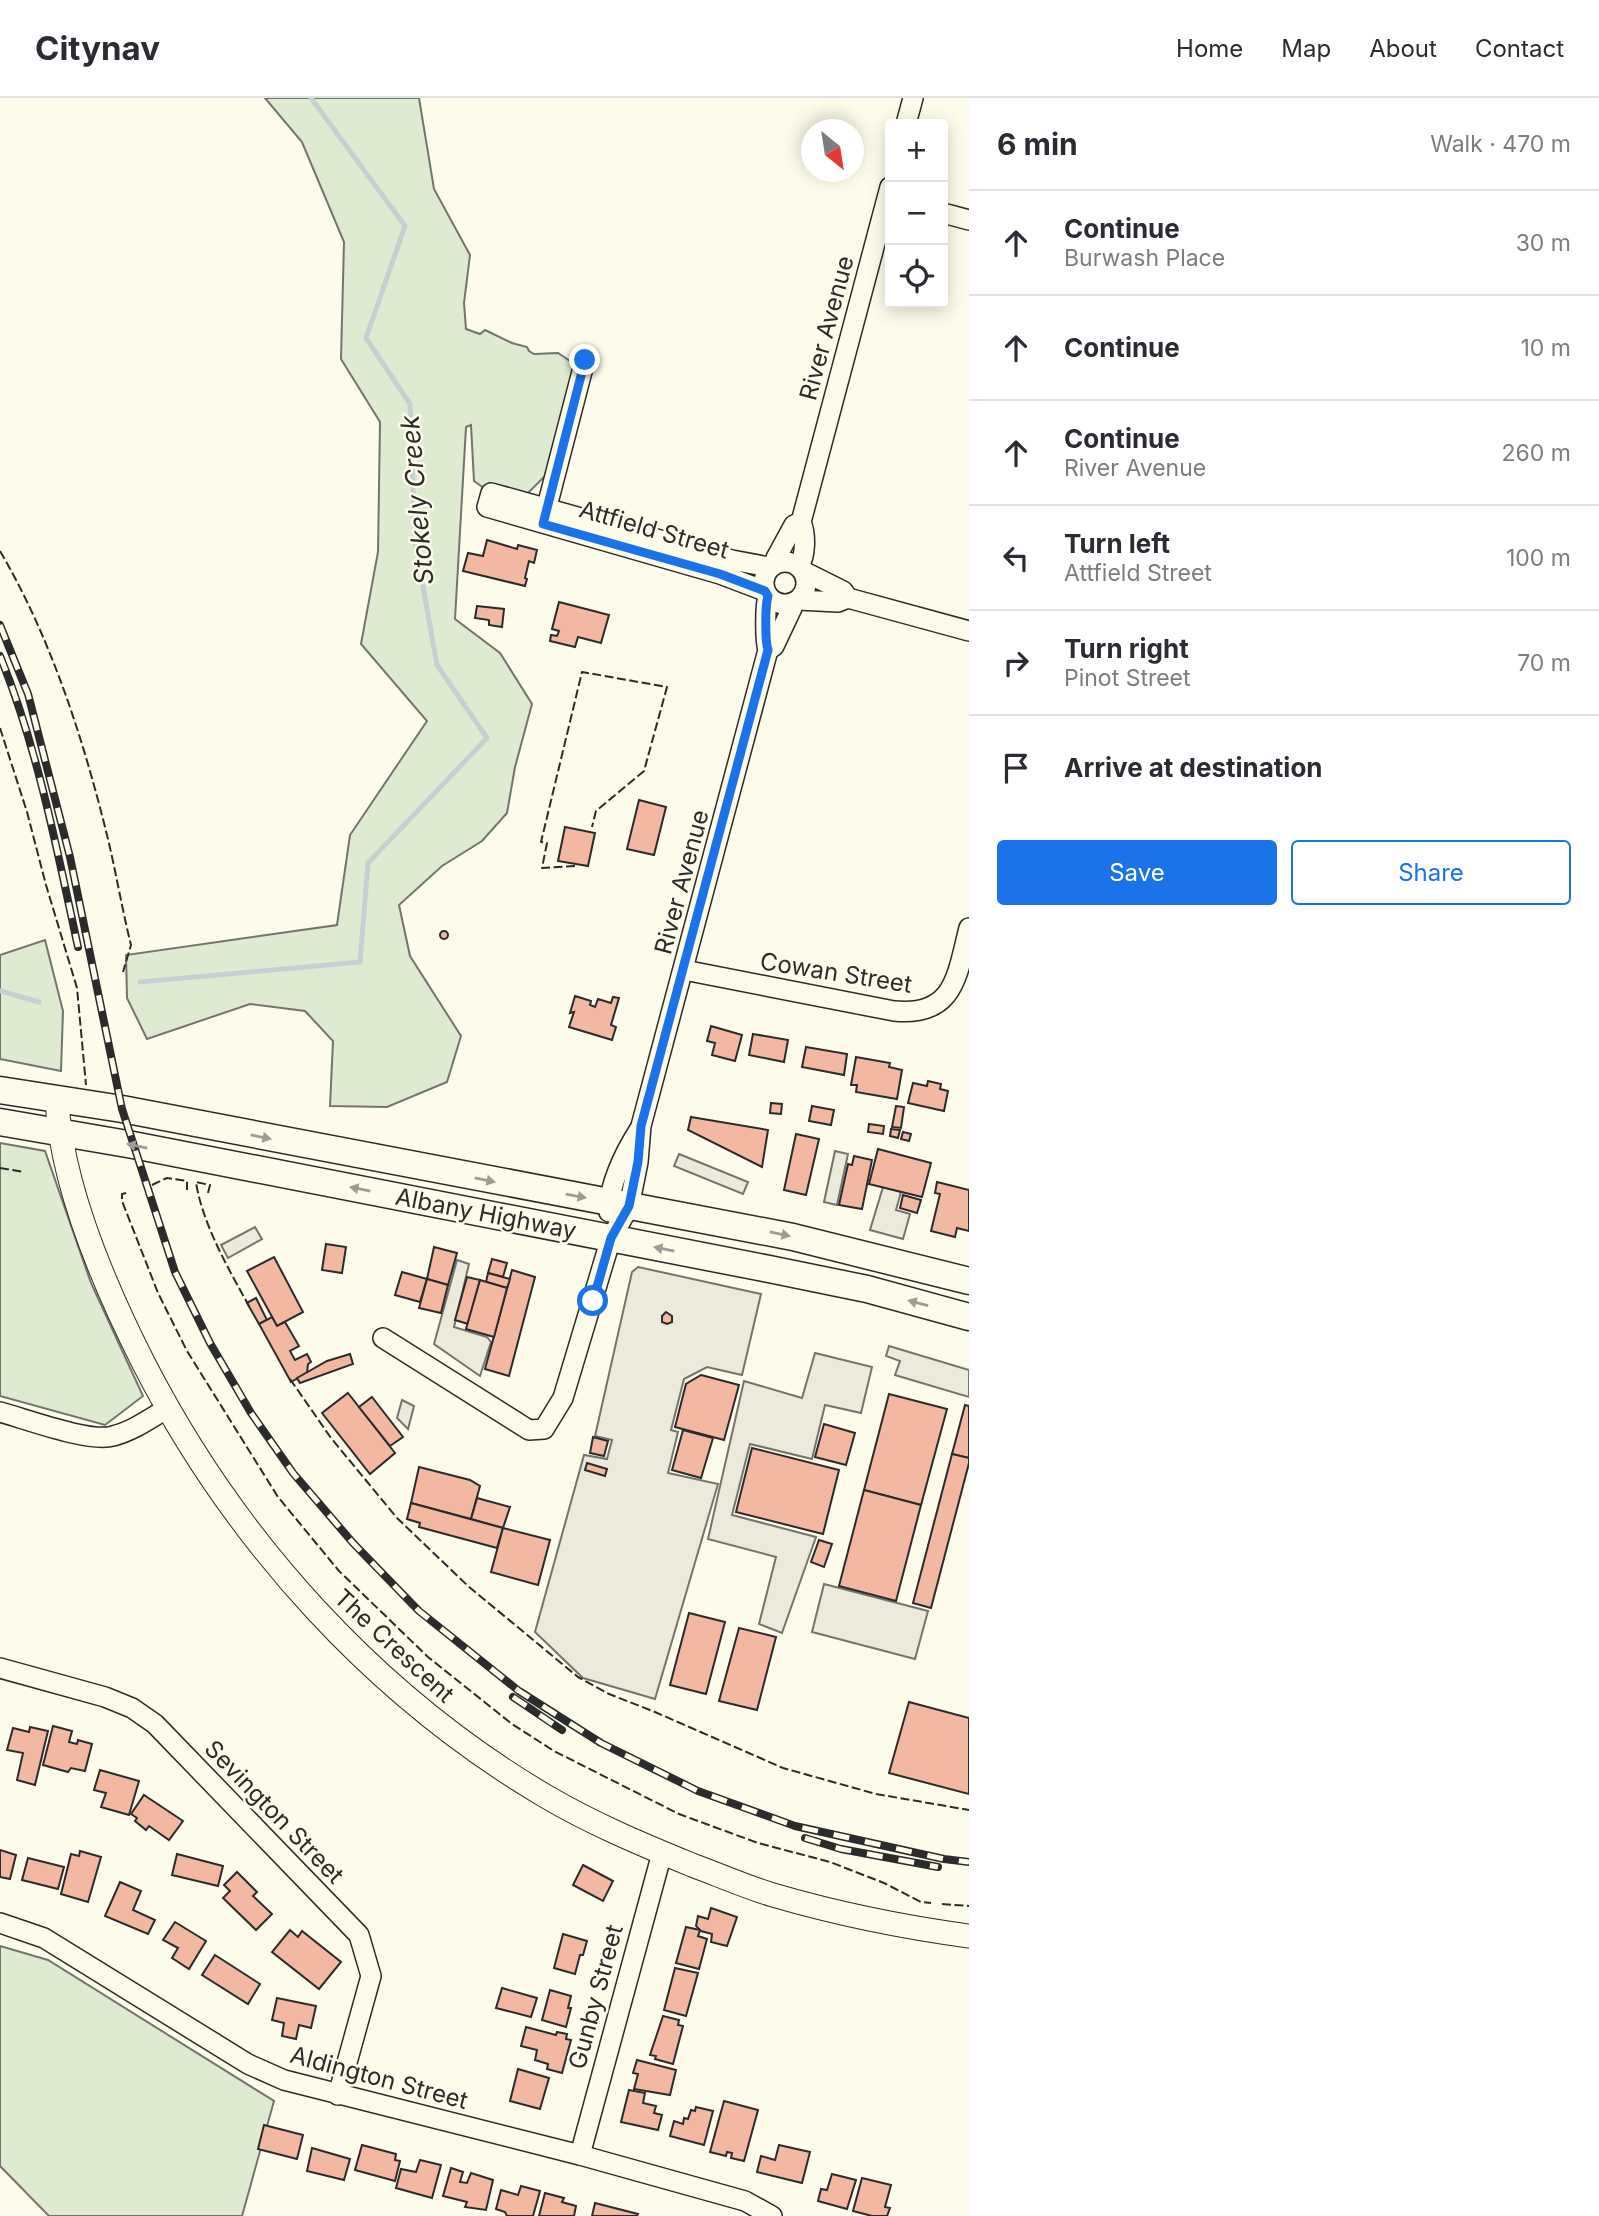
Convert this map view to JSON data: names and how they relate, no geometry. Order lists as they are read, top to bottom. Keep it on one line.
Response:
{"streets":{"highway":["Albany Highway"],"main road":["The Crescent"],"street":["River Avenue","Attfield Street","Cowan Street","Sevington Street","Gunby Street","Aldington Street"]},"crossings":[["River Avenue","Attfield Street"],["River Avenue","Cowan Street"],["River Avenue","Albany Highway"],["Albany Highway","The Crescent"],["The Crescent","Gunby Street"],["Sevington Street","Aldington Street"],["Gunby Street","Aldington Street"]],"water":["Stokely Creek"],"north":"bottom right","page":{"header":"Citynav","nav":["Home","Map","About","Contact"],"heading":["6 min","Walk · 470 m"],"map_buttons":["+","−"],"list":[["Continue","Burwash Place","30 m"],["Continue","10 m"],["Continue","River Avenue","260 m"],["Turn left","Attfield Street","100 m"],["Turn right","Pinot Street","70 m"],"Arrive at destination"],"buttons":["Save","Share"]}}
